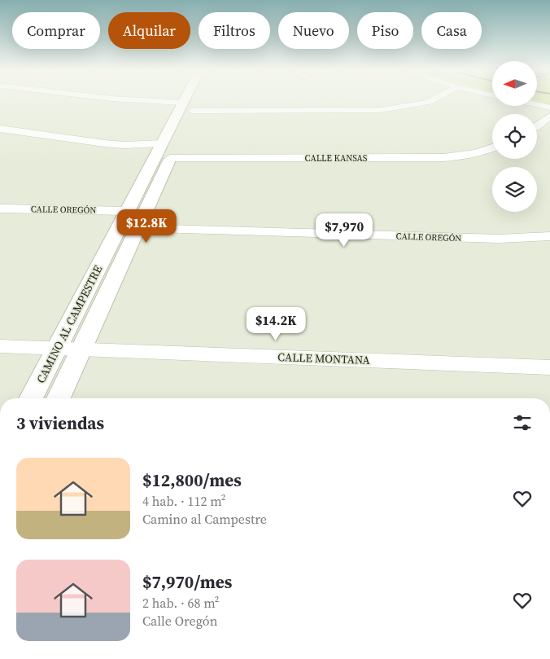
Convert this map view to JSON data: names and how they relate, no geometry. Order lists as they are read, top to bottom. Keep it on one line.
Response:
{"streets":{"street":["CALLE KANSAS","CALLE OREGÓN","CAMINO AL CAMPESTRE","CALLE MONTANA"]},"crossings":[["CALLE KANSAS","CAMINO AL CAMPESTRE"],["CALLE OREGÓN","CAMINO AL CAMPESTRE"],["CAMINO AL CAMPESTRE","CALLE MONTANA"]],"north":"left","page":{"chip":["Comprar","Alquilar","Filtros","Nuevo","Piso","Casa"],"price":["$12.8K","$7,970","$14.2K"],"heading":"3 viviendas","list":[{"name":"$12,800/mes","note":"4 hab. · 112 m² · Camino al Campestre"},{"name":"$7,970/mes","note":"2 hab. · 68 m² · Calle Oregón"}]}}
